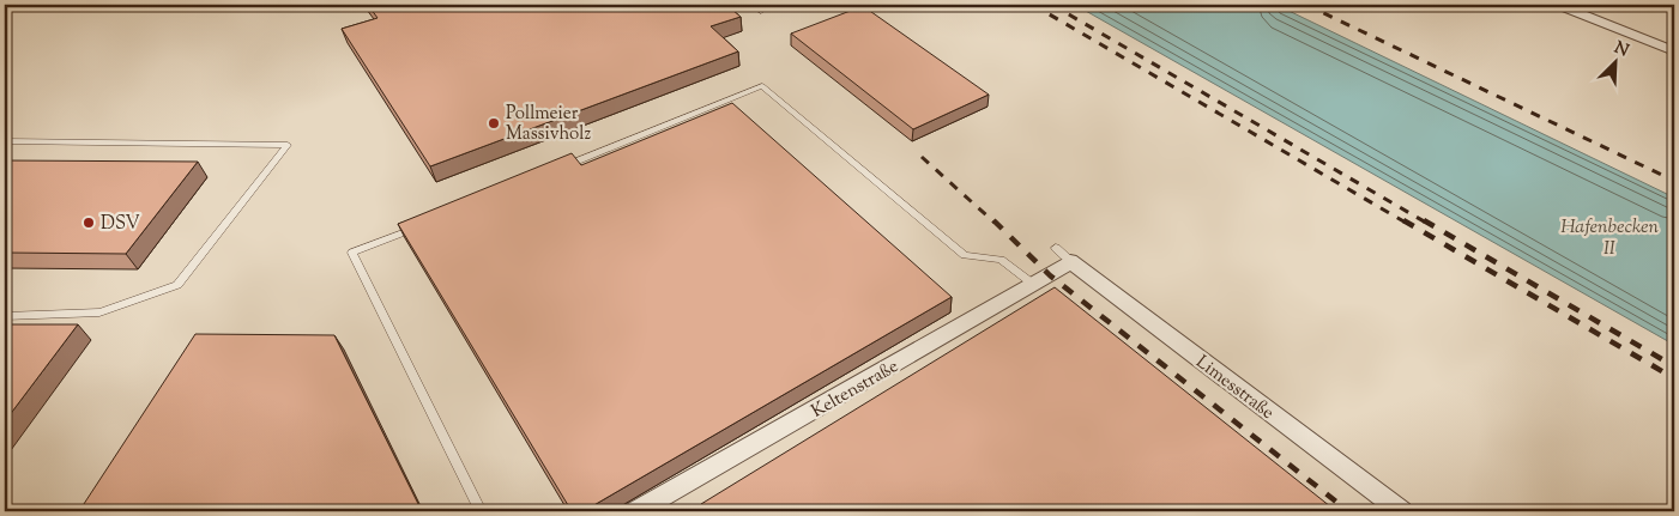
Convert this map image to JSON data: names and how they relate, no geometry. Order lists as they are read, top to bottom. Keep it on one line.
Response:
{"streets":{"street":["Limesstraße","Keltenstraße"]},"crossings":[["Limesstraße","Keltenstraße"]],"water":["Hafenbecken II"],"places":["Pollmeier Massivholz","DSV"],"north":"top right"}
